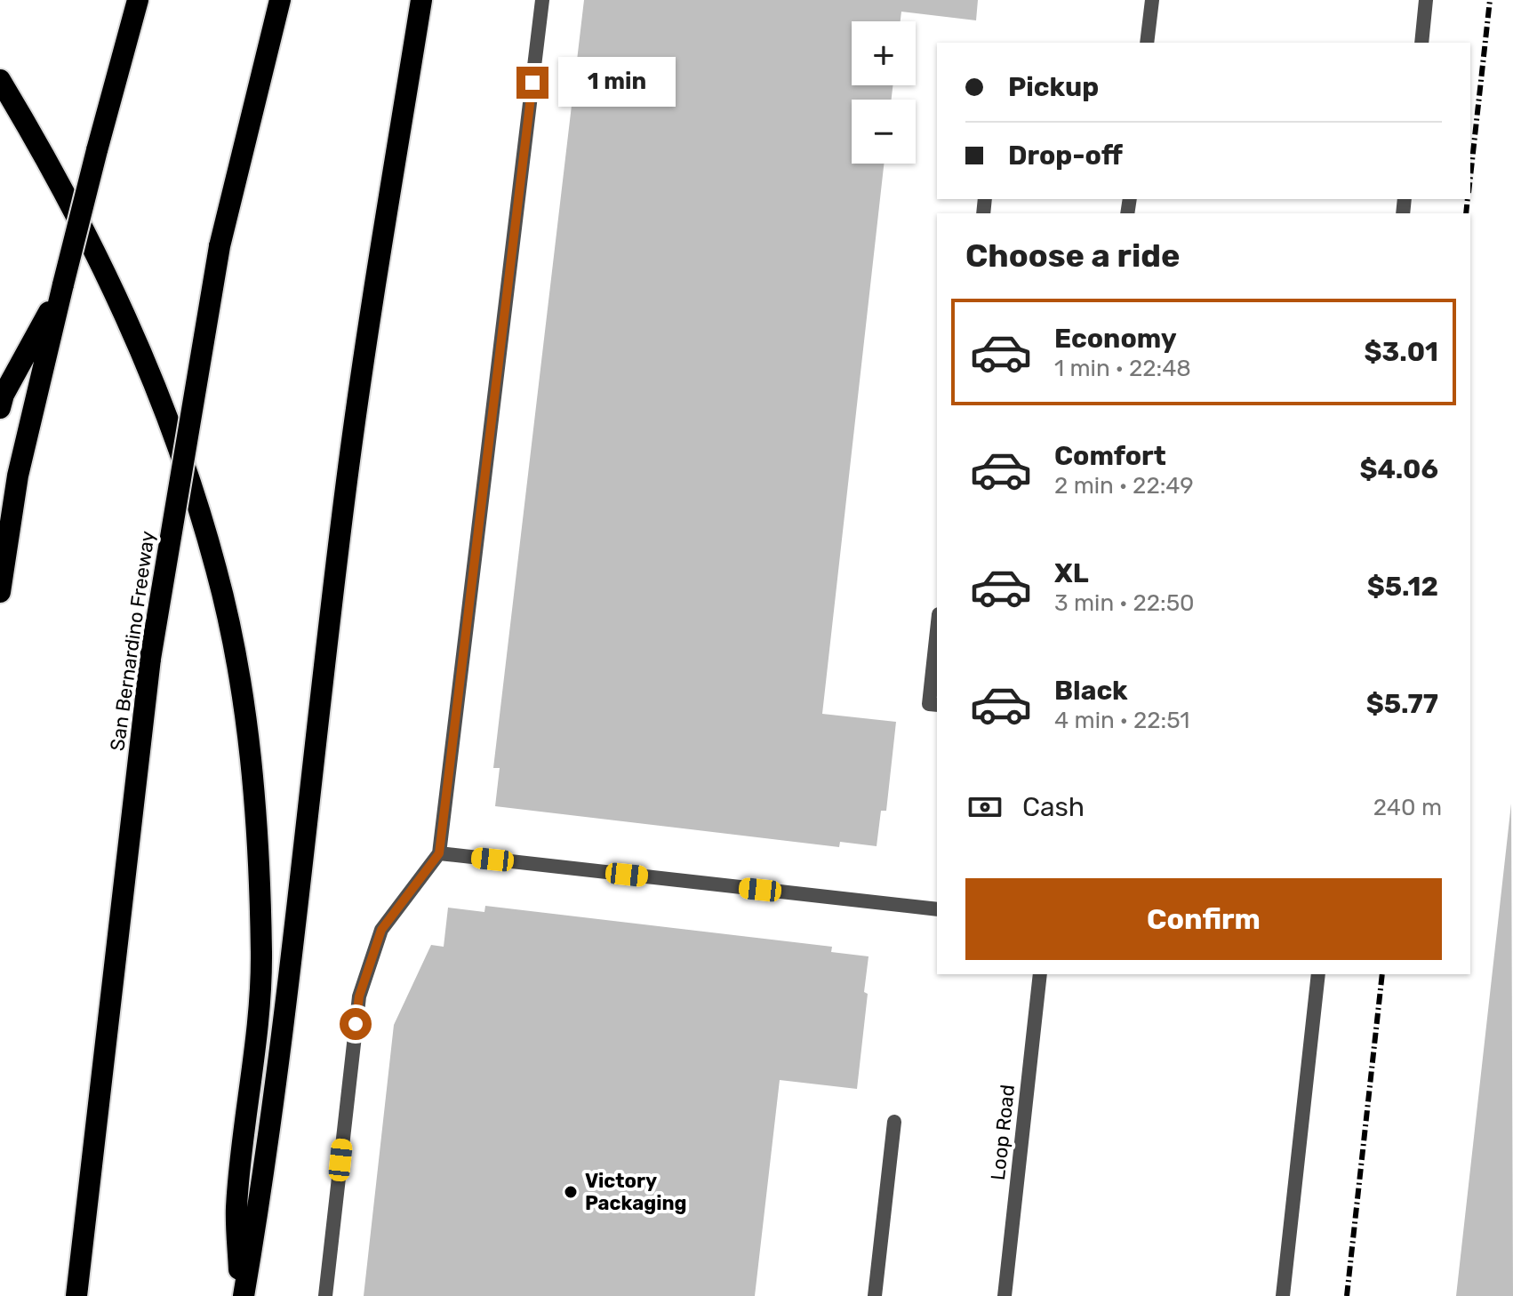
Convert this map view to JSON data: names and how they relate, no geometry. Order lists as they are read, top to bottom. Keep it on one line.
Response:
{"streets":{"highway":["San Bernardino Freeway"],"lane":["Loop Road"]},"places":["Victory Packaging"],"page":{"map_buttons":["+","−"],"banner":["Pickup","Drop-off"],"bubble":"1 min","heading":"Choose a ride","list":[{"name":"Economy","note":"1 min · 22:48","value":"$3.01"},{"name":"Comfort","note":"2 min · 22:49","value":"$4.06"},{"name":"XL","note":"3 min · 22:50","value":"$5.12"},{"name":"Black","note":"4 min · 22:51","value":"$5.77"}],"pay":["Cash","240 m"],"buttons":"Confirm"}}
